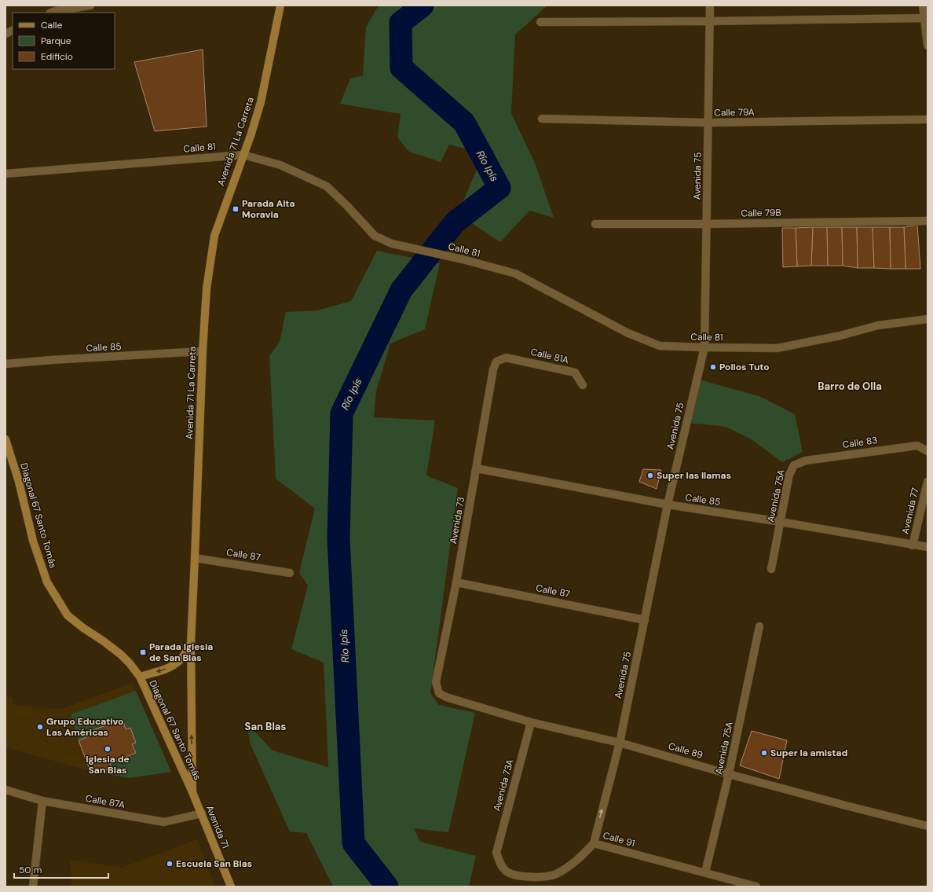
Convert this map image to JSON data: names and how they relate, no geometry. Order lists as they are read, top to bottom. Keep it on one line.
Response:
{"streets":{"street":["Calle 79A","Avenida 71 La Carreta","Calle 81","Avenida 75","Calle 79B","Calle 85","Calle 81A","Calle 83","Avenida 75A","Avenida 77","Diagonal 67 Santo Tomás","Avenida 73","Calle 87","Calle 89","Avenida 73A","Calle 87A","Avenida 71","Calle 91"]},"crossings":[["Calle 79A","Avenida 75"],["Avenida 71 La Carreta","Calle 81"],["Avenida 71 La Carreta","Calle 85"],["Avenida 71 La Carreta","Diagonal 67 Santo Tomás"],["Avenida 71 La Carreta","Calle 87"],["Avenida 71 La Carreta","Avenida 71"],["Calle 81","Avenida 75"],["Avenida 75","Calle 79B"],["Avenida 75","Calle 85"],["Avenida 75","Calle 87"],["Avenida 75","Calle 89"],["Avenida 75","Calle 91"],["Calle 85","Avenida 75A"],["Calle 85","Avenida 77"],["Calle 85","Avenida 73"],["Calle 81A","Avenida 73"],["Calle 83","Avenida 75A"],["Avenida 75A","Calle 89"],["Avenida 75A","Calle 91"],["Diagonal 67 Santo Tomás","Avenida 71"],["Avenida 73","Calle 87"],["Avenida 73","Calle 89"],["Calle 89","Avenida 73A"],["Avenida 73A","Calle 91"],["Calle 87A","Avenida 71"]],"districts":["Barro de Olla","San Blas"],"water":["Río Ipís"],"places":{"transit":["Parada Alta Moravia","Parada Iglesia de San Blas"],"other":["Pollos Tuto","Super las llamas","Grupo Educativo Las Américas","Iglesia de San Blas","Super la amistad","Escuela San Blas"]},"legend":["Calle","Parque","Edificio"],"scale_bar":"50 m"}
